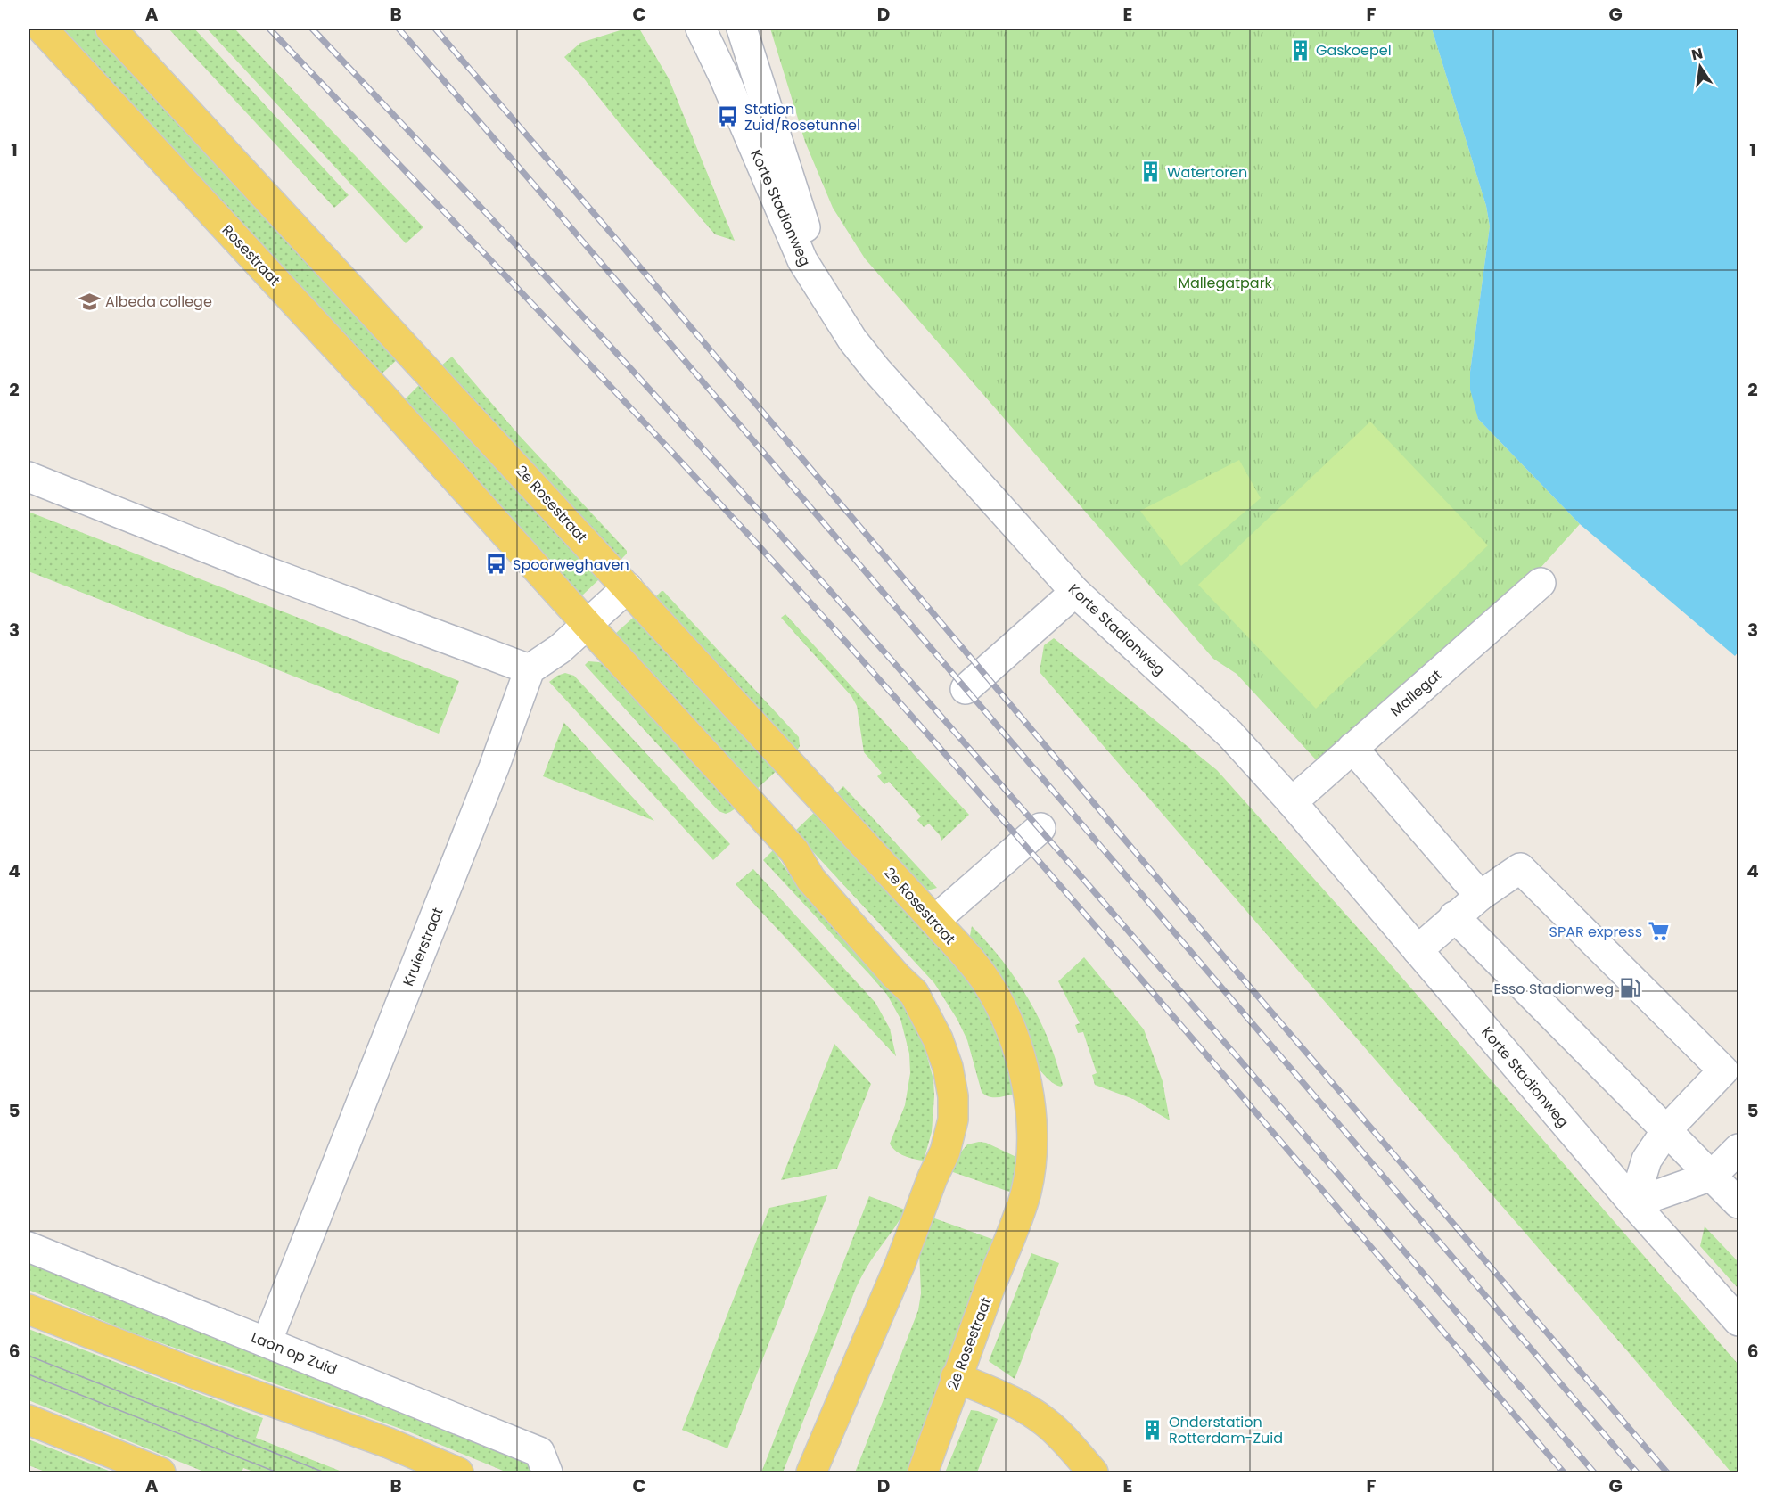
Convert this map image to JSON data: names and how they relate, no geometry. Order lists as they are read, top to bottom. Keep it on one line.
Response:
{"streets":{"main road":["Rosestraat","2e Rosestraat"],"street":["Korte Stadionweg","Mallegat","Kruierstraat","Laan op Zuid"]},"crossings":[["Korte Stadionweg","Mallegat"],["Kruierstraat","Laan op Zuid"]],"parks":["Mallegatpark"],"places":{"building":["Gaskoepel","Watertoren","Onderstation Rotterdam-Zuid"],"bus stop":["Station Zuid/Rosetunnel","Spoorweghaven"],"school or university":["Albeda college"],"supermarket":["SPAR express"],"fuel station":["Esso Stadionweg"]},"north":"top","grid":{"columns":["A","B","C","D","E","F","G"],"rows":["1","2","3","4","5","6"]}}
